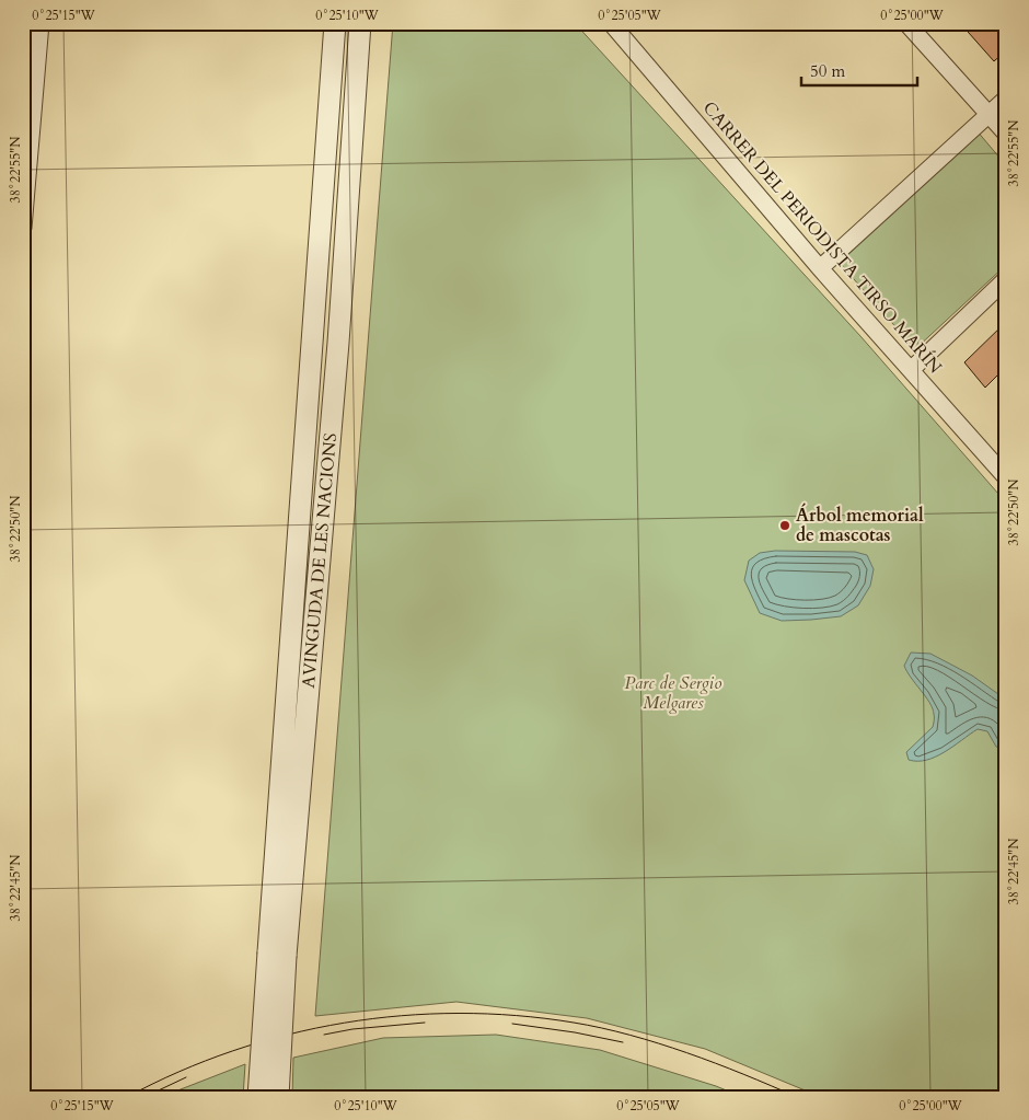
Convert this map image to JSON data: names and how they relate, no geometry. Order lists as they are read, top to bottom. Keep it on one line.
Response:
{"streets":{"street":["CARRER DEL PERIODISTA TIRSO MARÍN","AVINGUDA DE LES NACIONS"]},"parks":["Parc de Sergio Melgares"],"places":["Árbol memorial de mascotas"],"scale_bar":"50 m","coordinates":["0°25'15\"W","0°25'10\"W","0°25'05\"W","0°25'00\"W","38°22'55\"N","38°22'50\"N","38°22'45\"N"]}
